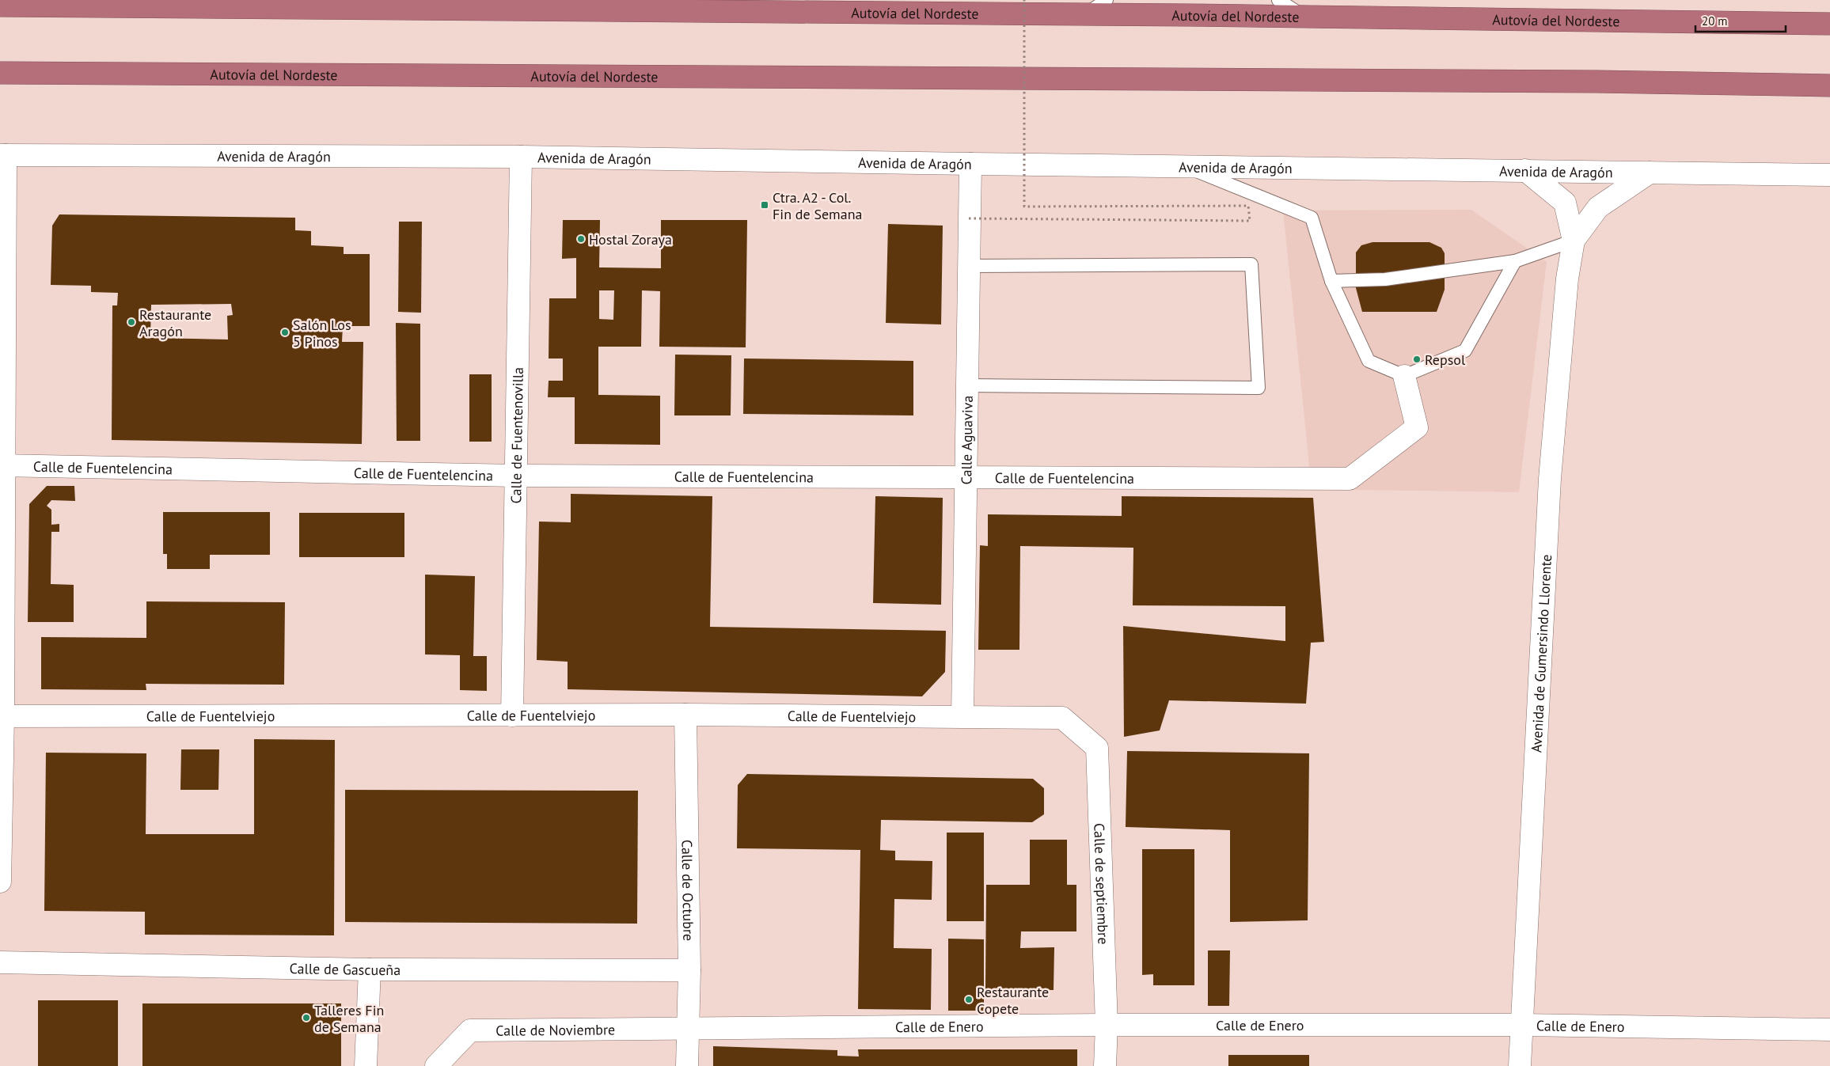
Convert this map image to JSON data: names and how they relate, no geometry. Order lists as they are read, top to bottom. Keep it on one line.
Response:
{"streets":{"highway":["Autovía del Nordeste"],"street":["Avenida de Aragón","Calle de Fuentenovilla","Calle Aguaviva","Calle de Fuentelencina","Avenida de Gumersindo Llorente","Calle de Fuentelviejo","Calle de septiembre","Calle de Octubre","Calle de Gascueña","Calle de Enero","Calle de Noviembre"]},"crossings":[["Avenida de Aragón","Calle de Fuentenovilla"],["Avenida de Aragón","Calle Aguaviva"],["Avenida de Aragón","Avenida de Gumersindo Llorente"],["Calle de Fuentenovilla","Calle de Fuentelencina"],["Calle de Fuentenovilla","Calle de Fuentelviejo"],["Calle Aguaviva","Calle de Fuentelencina"],["Calle Aguaviva","Calle de Fuentelviejo"],["Avenida de Gumersindo Llorente","Calle de Enero"],["Calle de Fuentelviejo","Calle de septiembre"],["Calle de Fuentelviejo","Calle de Octubre"],["Calle de septiembre","Calle de Enero"],["Calle de Octubre","Calle de Gascueña"],["Calle de Octubre","Calle de Enero"],["Calle de Octubre","Calle de Noviembre"],["Calle de Enero","Calle de Noviembre"]],"places":{"transit":["Ctra. A2 - Col. Fin de Semana"],"other":["Hostal Zoraya","Restaurante Aragón","Salón Los 5 Pinos","Repsol","Restaurante Copete","Talleres Fin de Semana"]},"scale_bar":"20 m"}
